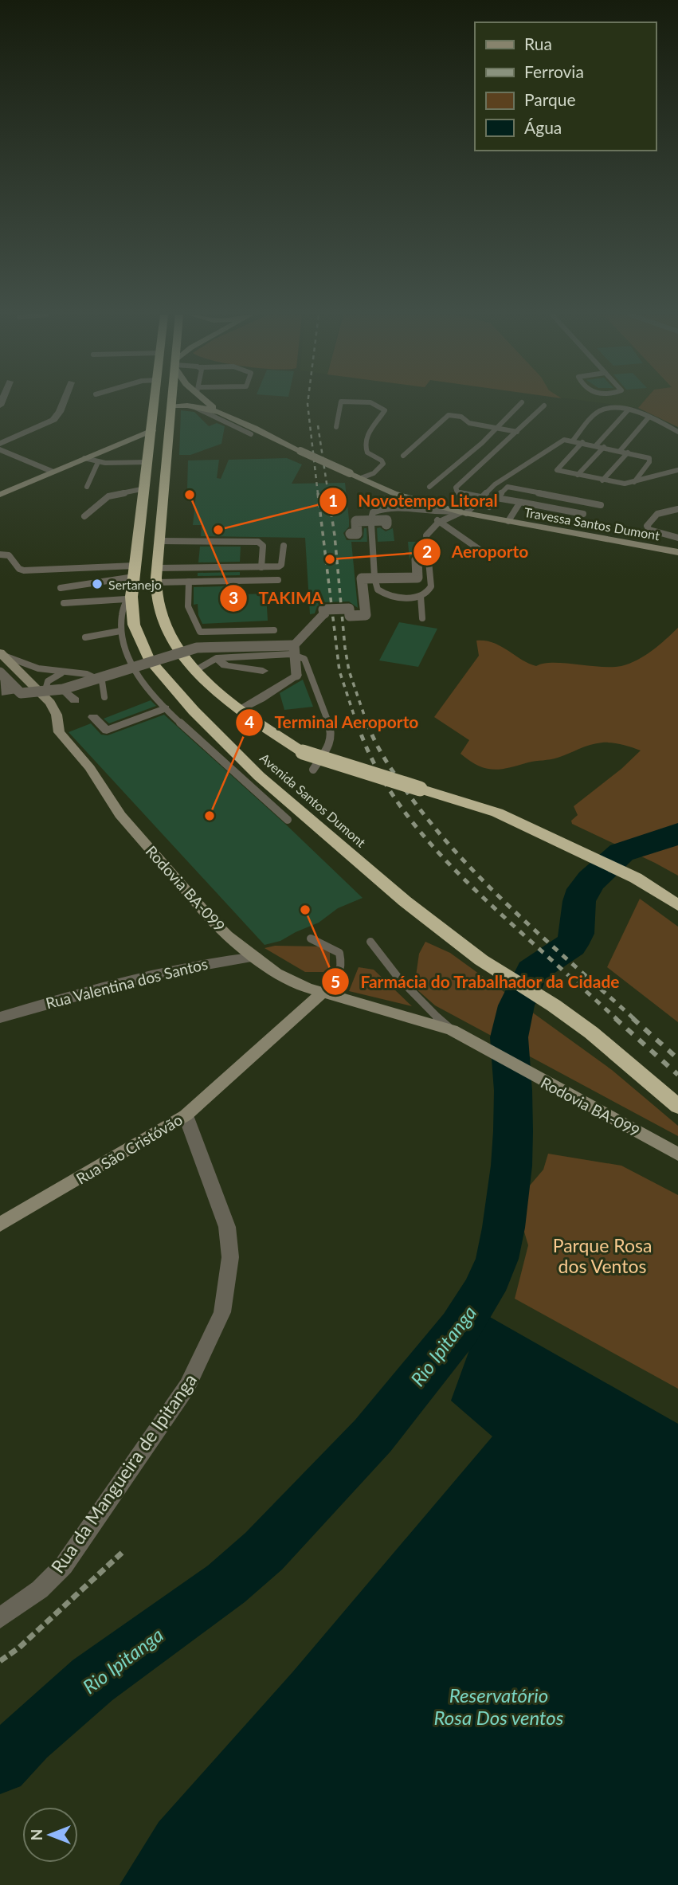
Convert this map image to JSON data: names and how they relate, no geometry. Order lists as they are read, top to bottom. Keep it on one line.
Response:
{"streets":{"highway":["Avenida Santos Dumont"],"main road":["Travessa Santos Dumont","Rodovia BA-099","Rua São Cristóvão"],"street":["Rua Valentina dos Santos","Rua da Mangueira de Ipitanga"]},"crossings":[["Travessa Santos Dumont","Avenida Santos Dumont"],["Rodovia BA-099","Rua Valentina dos Santos"],["Rodovia BA-099","Rua São Cristóvão"],["Rua São Cristóvão","Rua da Mangueira de Ipitanga"]],"water":["Rio Ipitanga","Reservatório Rosa Dos ventos"],"parks":["Parque Rosa dos Ventos"],"places":["TAKIMA","Novotempo Litoral","Aeroporto","Sertanejo","Terminal Aeroporto","Farmácia do Trabalhador da Cidade"],"legend":["Rua","Ferrovia","Parque","Água"],"north":"left"}
